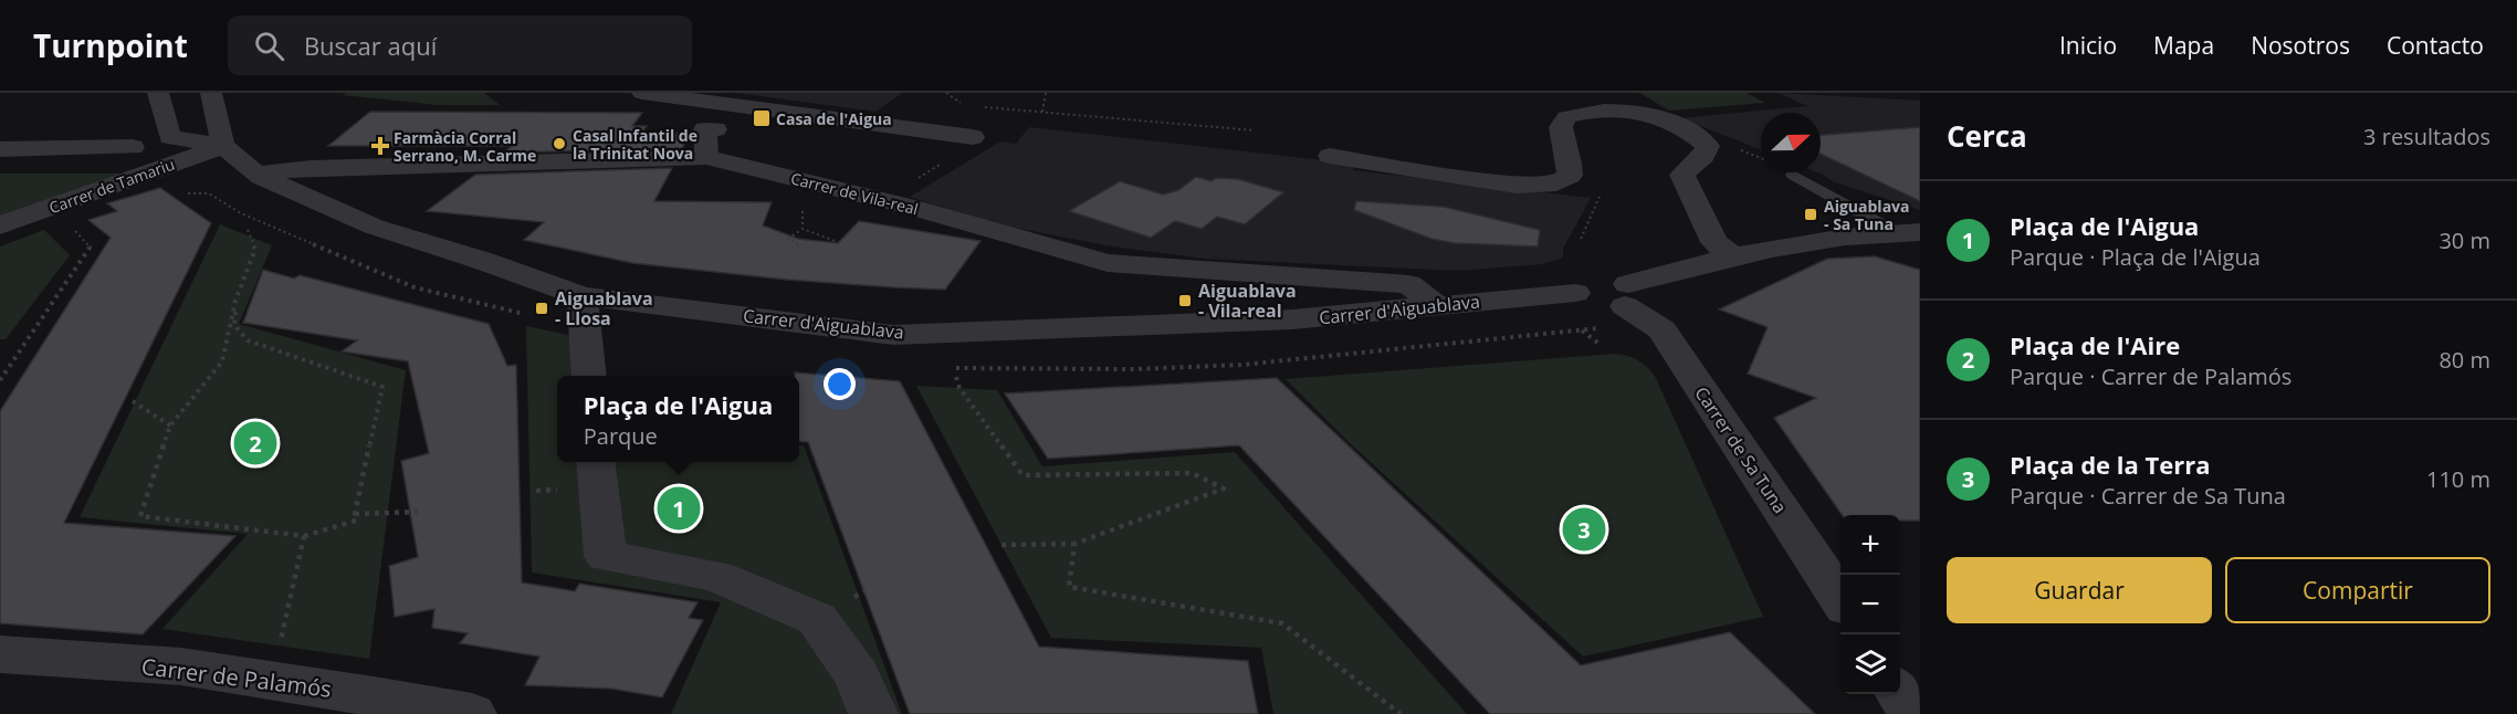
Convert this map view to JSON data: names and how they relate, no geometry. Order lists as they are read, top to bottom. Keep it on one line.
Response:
{"streets":{"street":["Carrer de Tamariu","Carrer de Vila-real","Carrer d'Aiguablava","Carrer de Sa Tuna","Carrer de Palamós"]},"crossings":[["Carrer de Tamariu","Carrer d'Aiguablava"],["Carrer de Vila-real","Carrer d'Aiguablava"],["Carrer d'Aiguablava","Carrer de Sa Tuna"]],"places":{"transit":["Casa de l'Aigua","Aiguablava - Sa Tuna","Aiguablava - Vila-real","Aiguablava - Llosa"],"other":["Casal Infantil de la Trinitat Nova"],"health":["Farmàcia Corral Serrano, M. Carme"]},"north":"right","page":{"header":"Turnpoint","search":"Buscar aquí","nav":["Inicio","Mapa","Nosotros","Contacto"],"heading":["Cerca","3 resultados"],"list":[{"mark":"1","name":"Plaça de l'Aigua","note":"Parque · Plaça de l'Aigua","value":"30 m"},{"mark":"2","name":"Plaça de l'Aire","note":"Parque · Carrer de Palamós","value":"80 m"},{"mark":"3","name":"Plaça de la Terra","note":"Parque · Carrer de Sa Tuna","value":"110 m"}],"popup":["Plaça de l'Aigua","Parque"],"pins":["2","1","3"],"map_buttons":["+","−"],"buttons":["Guardar","Compartir"]}}
